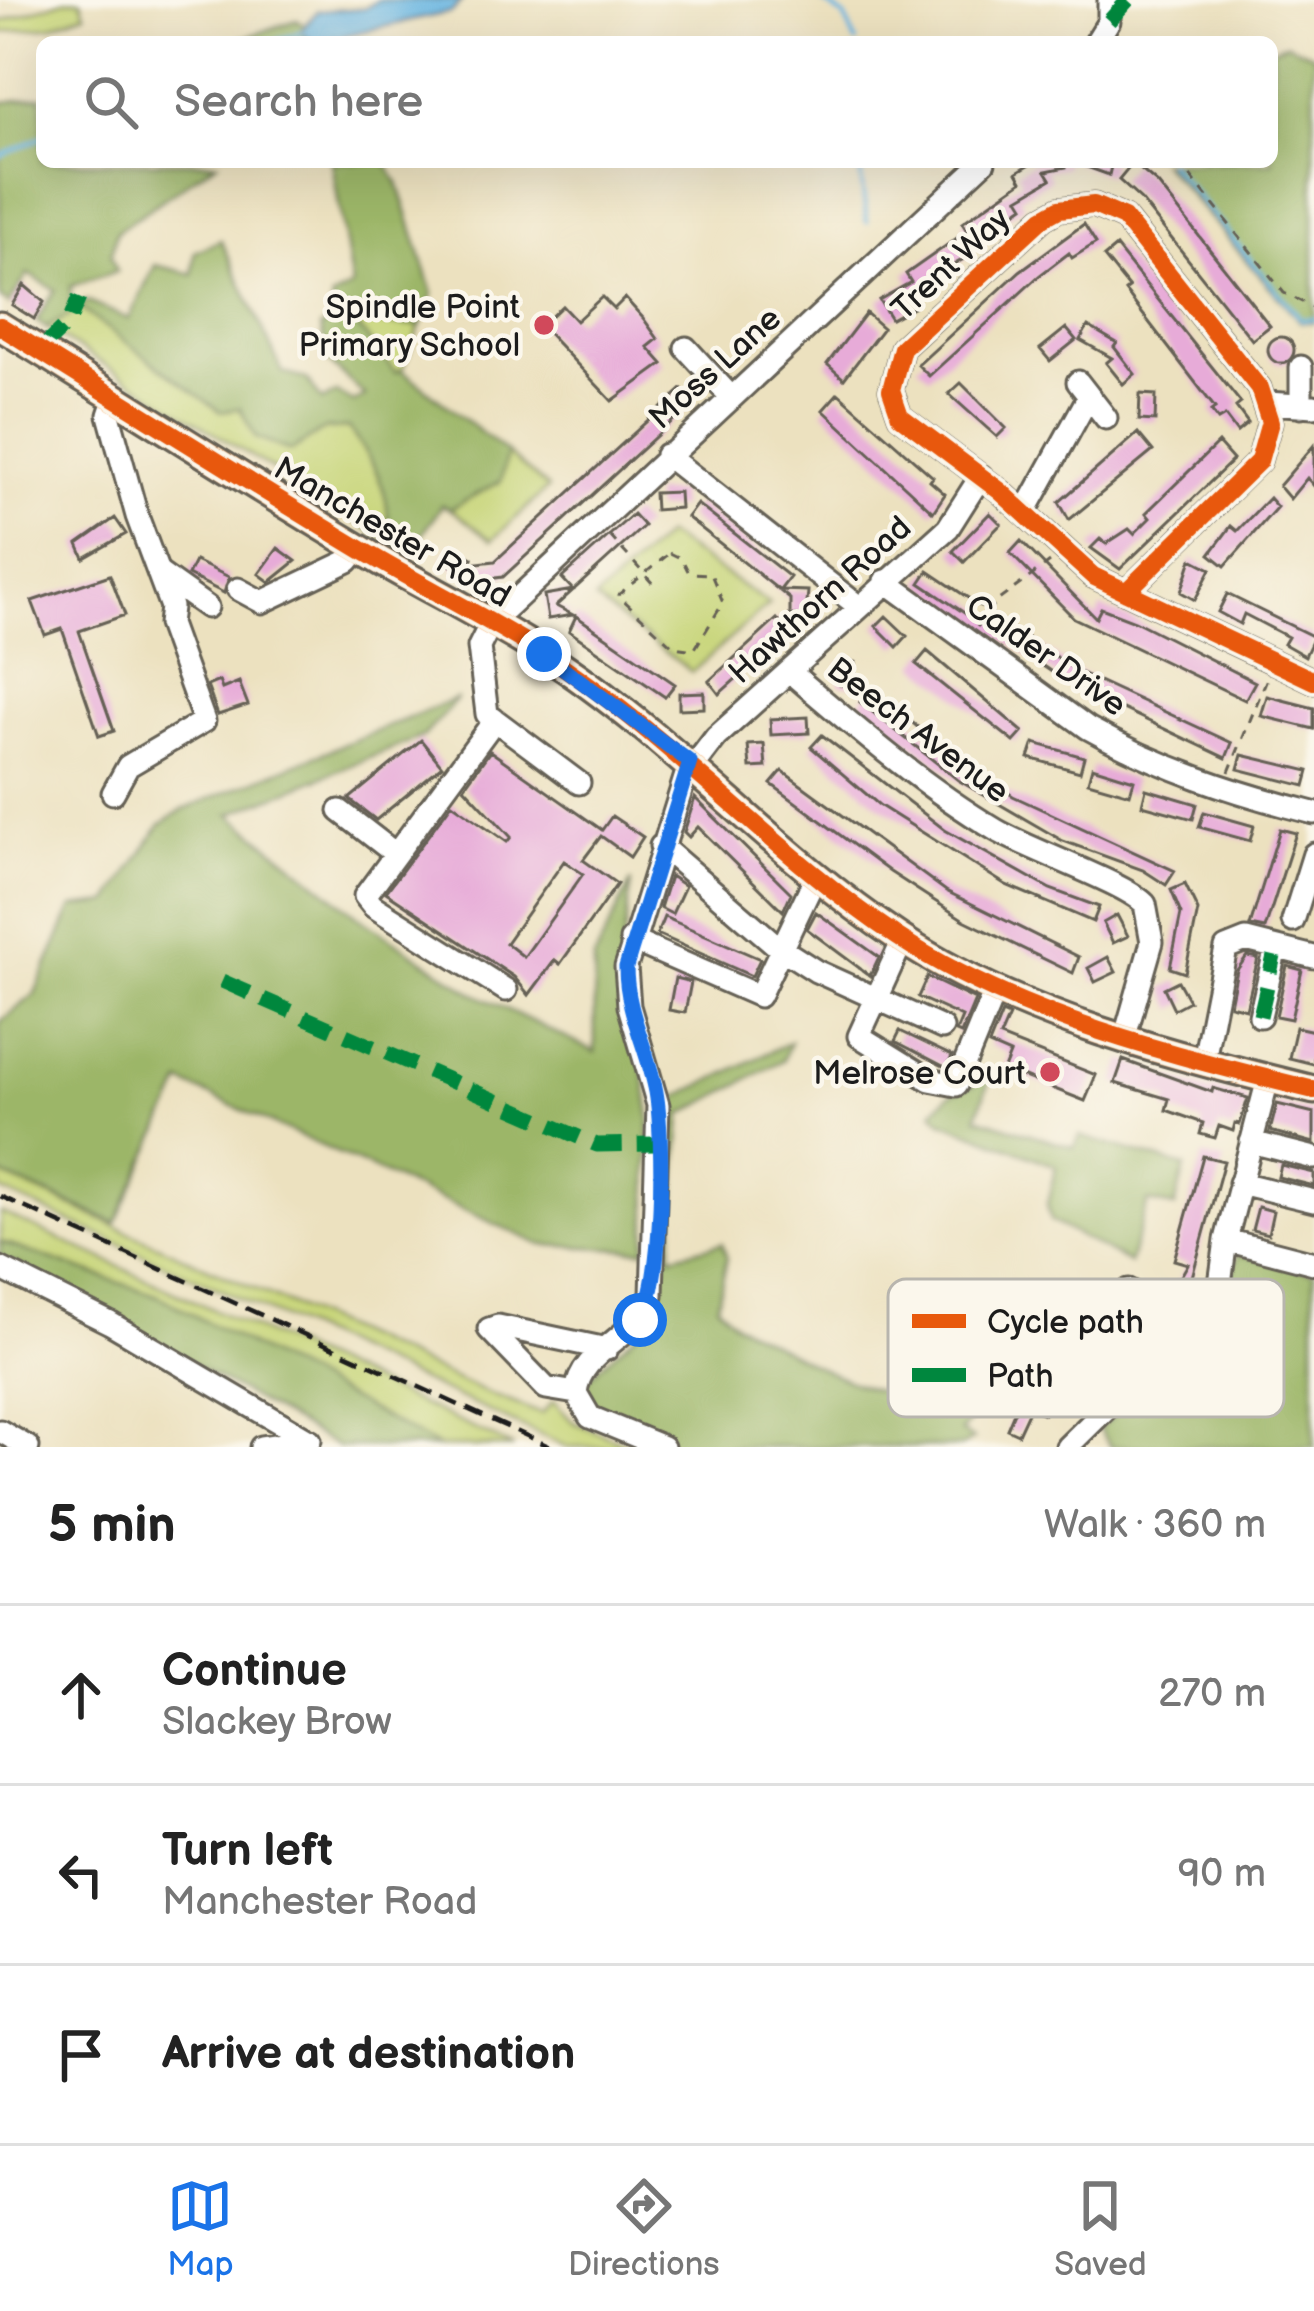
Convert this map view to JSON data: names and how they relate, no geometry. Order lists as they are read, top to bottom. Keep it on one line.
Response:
{"streets":{"main road":["Manchester Road"],"street":["Trent Way","Moss Lane","Hawthorn Road","Calder Drive","Beech Avenue"]},"crossings":[["Trent Way","Hawthorn Road"],["Moss Lane","Manchester Road"],["Manchester Road","Hawthorn Road"],["Manchester Road","Beech Avenue"],["Hawthorn Road","Calder Drive"],["Hawthorn Road","Beech Avenue"]],"places":["Spindle Point Primary School","Melrose Court"],"legend":["Cycle path","Path"],"page":{"search":"Search here","heading":["5 min","Walk · 360 m"],"list":[["Continue","Slackey Brow","270 m"],["Turn left","Manchester Road","90 m"],"Arrive at destination"],"nav":["Map","Directions","Saved"]}}
